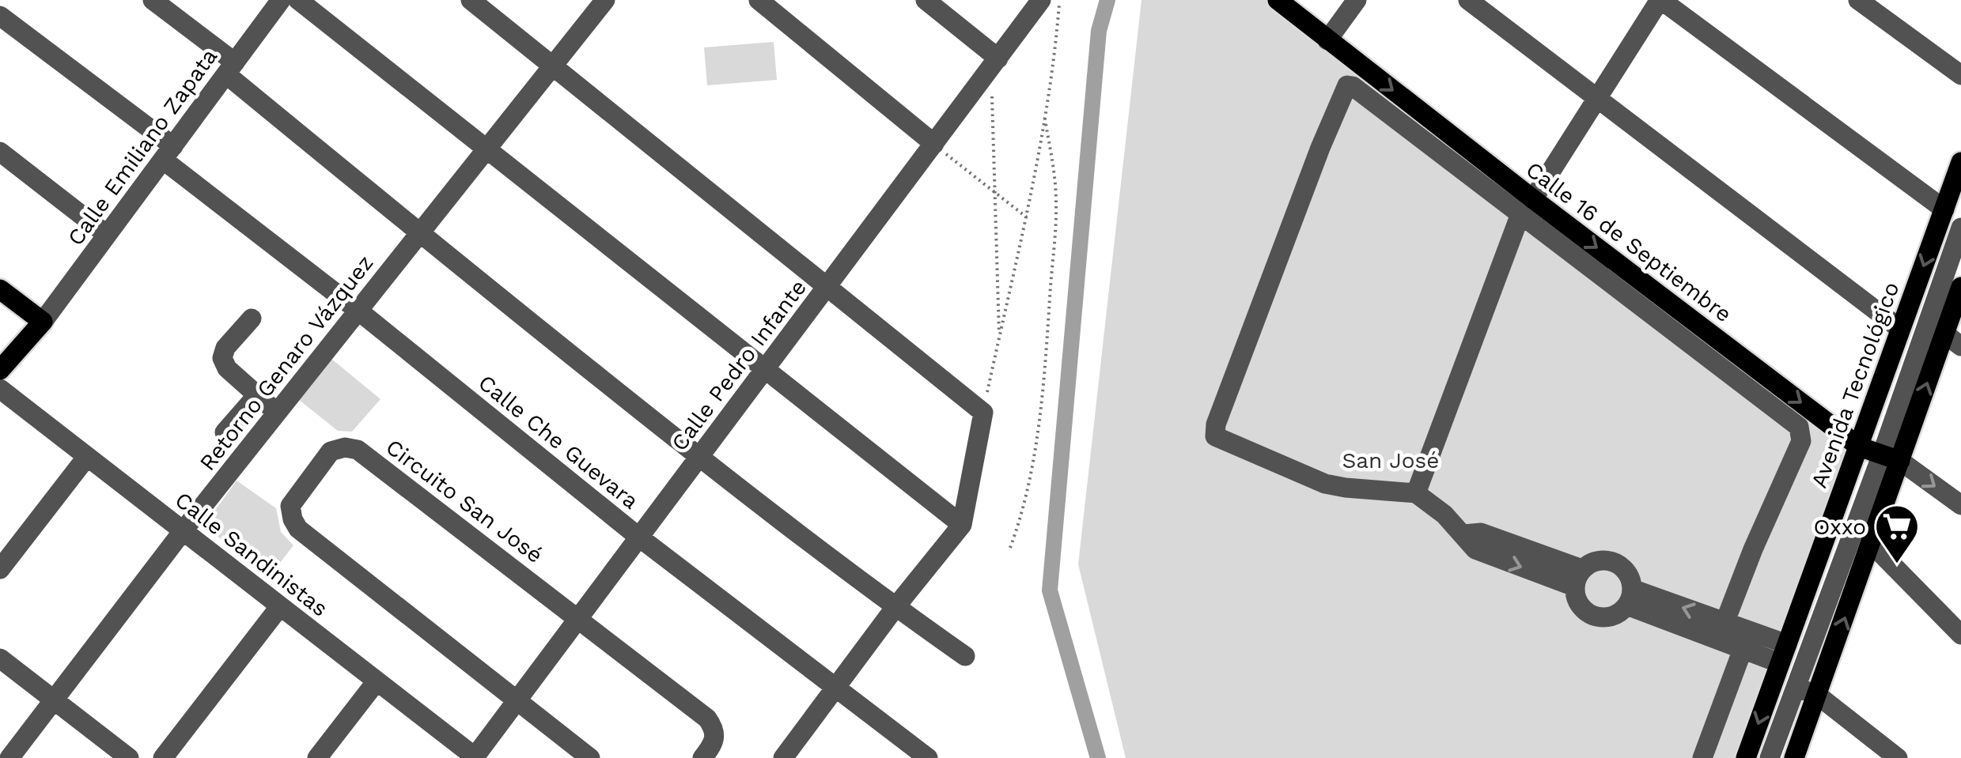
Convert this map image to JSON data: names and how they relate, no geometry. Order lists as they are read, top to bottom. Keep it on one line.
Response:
{"streets":{"main road":["Calle 16 de Septiembre","Avenida Tecnológico"],"street":["Calle Emiliano Zapata","Retorno Genaro Vázquez","Calle Pedro Infante","Calle Che Guevara","Circuito San José","Calle Sandinistas"]},"crossings":[["Calle Emiliano Zapata","Calle Che Guevara"],["Calle 16 de Septiembre","Avenida Tecnológico"],["Retorno Genaro Vázquez","Calle Che Guevara"],["Retorno Genaro Vázquez","Calle Sandinistas"],["Calle Pedro Infante","Calle Che Guevara"],["Calle Pedro Infante","Circuito San José"],["Calle Pedro Infante","Calle Sandinistas"]],"one_way":["Calle 16 de Septiembre"],"parks":["San José"],"places":{"supermarket":["Oxxo"]}}
